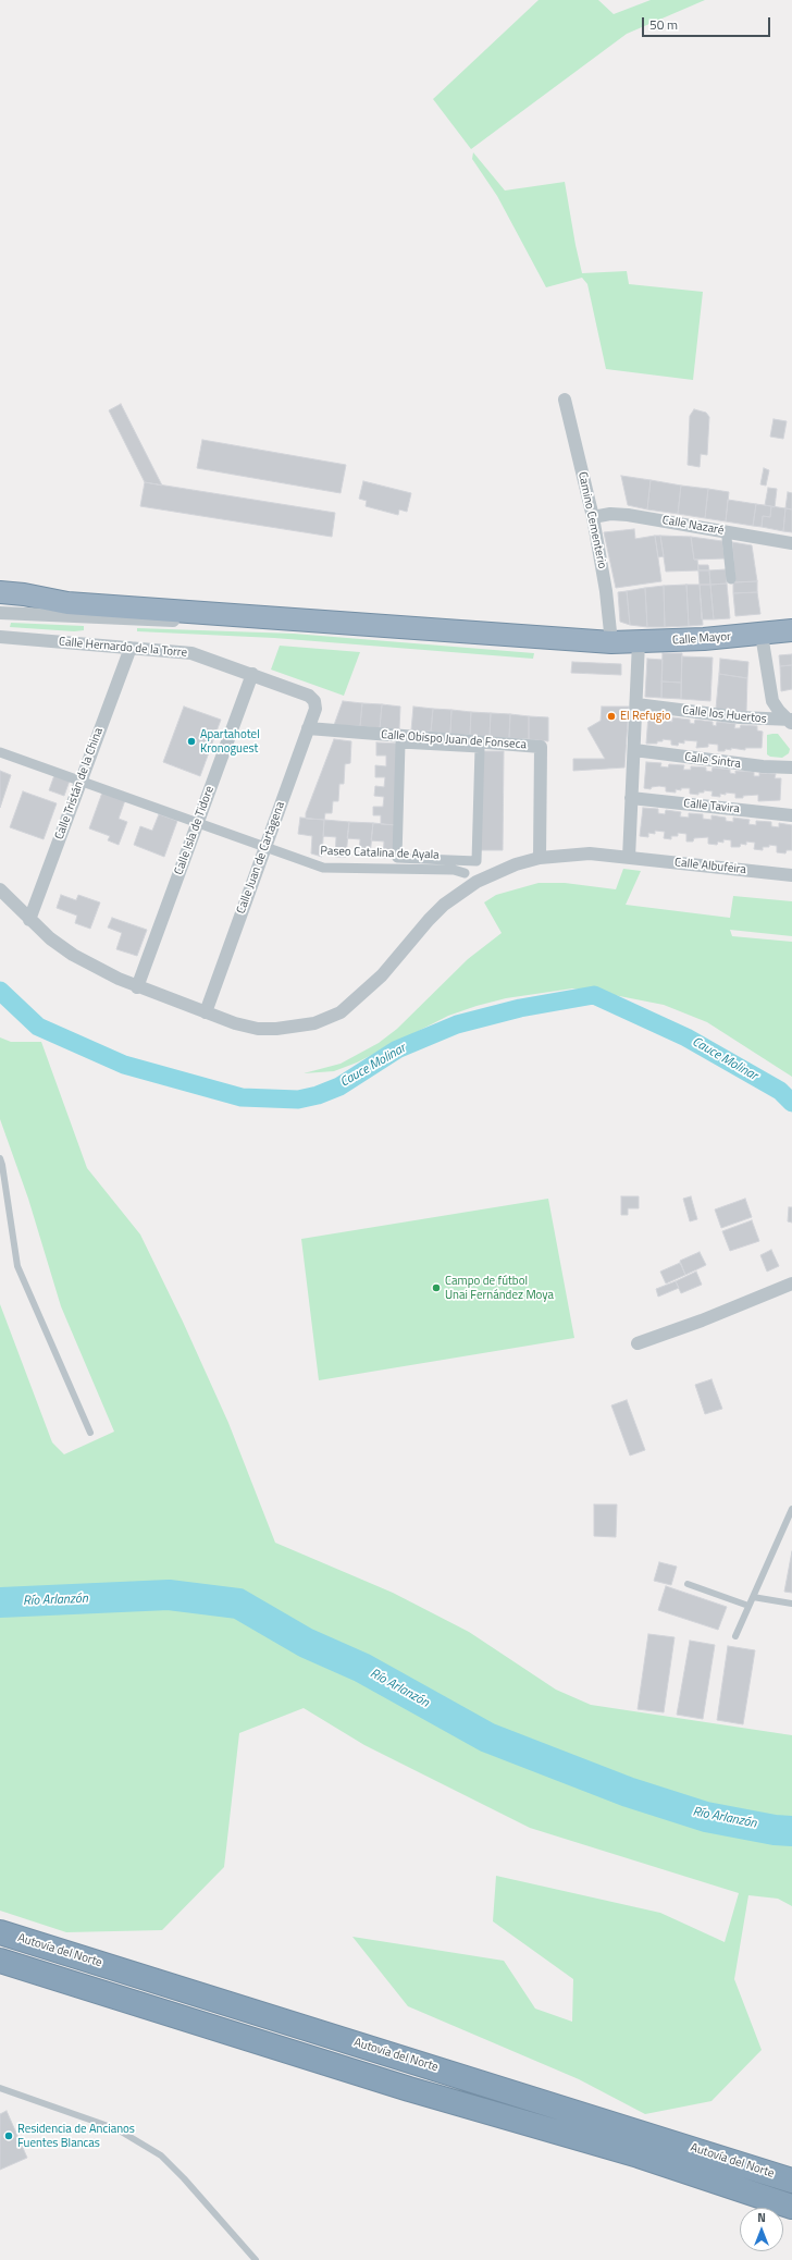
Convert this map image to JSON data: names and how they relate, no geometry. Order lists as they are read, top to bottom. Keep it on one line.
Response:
{"streets":{"highway":["Calle Mayor","Autovía del Norte"],"street":["Camino Cementerio","Calle Nazaré","Calle Hernardo de la Torre","Calle los Huertos","Calle Obispo Juan de Fonseca","Calle Sintra","Calle Tristán de la China","Calle Tavira","Calle Isla de Tidore","Paseo Catalina de Ayala","Calle Juan de Cartagena","Calle Albufeira"]},"crossings":[["Camino Cementerio","Calle Nazaré"],["Camino Cementerio","Calle Mayor"],["Calle Hernardo de la Torre","Calle Tristán de la China"],["Calle Hernardo de la Torre","Calle Isla de Tidore"],["Calle Hernardo de la Torre","Calle Juan de Cartagena"],["Calle Obispo Juan de Fonseca","Calle Juan de Cartagena"],["Calle Obispo Juan de Fonseca","Calle Albufeira"],["Calle Tristán de la China","Paseo Catalina de Ayala"],["Calle Tristán de la China","Calle Albufeira"],["Calle Isla de Tidore","Paseo Catalina de Ayala"],["Calle Isla de Tidore","Calle Albufeira"],["Paseo Catalina de Ayala","Calle Juan de Cartagena"],["Calle Juan de Cartagena","Calle Albufeira"]],"water":["Cauce Molinar","Río Arlanzón"],"places":["El Refugio","Apartahotel Kronoguest","Campo de fútbol Unai Fernández Moya","Residencia de Ancianos Fuentes Blancas"],"scale_bar":"50 m","north":"top"}
